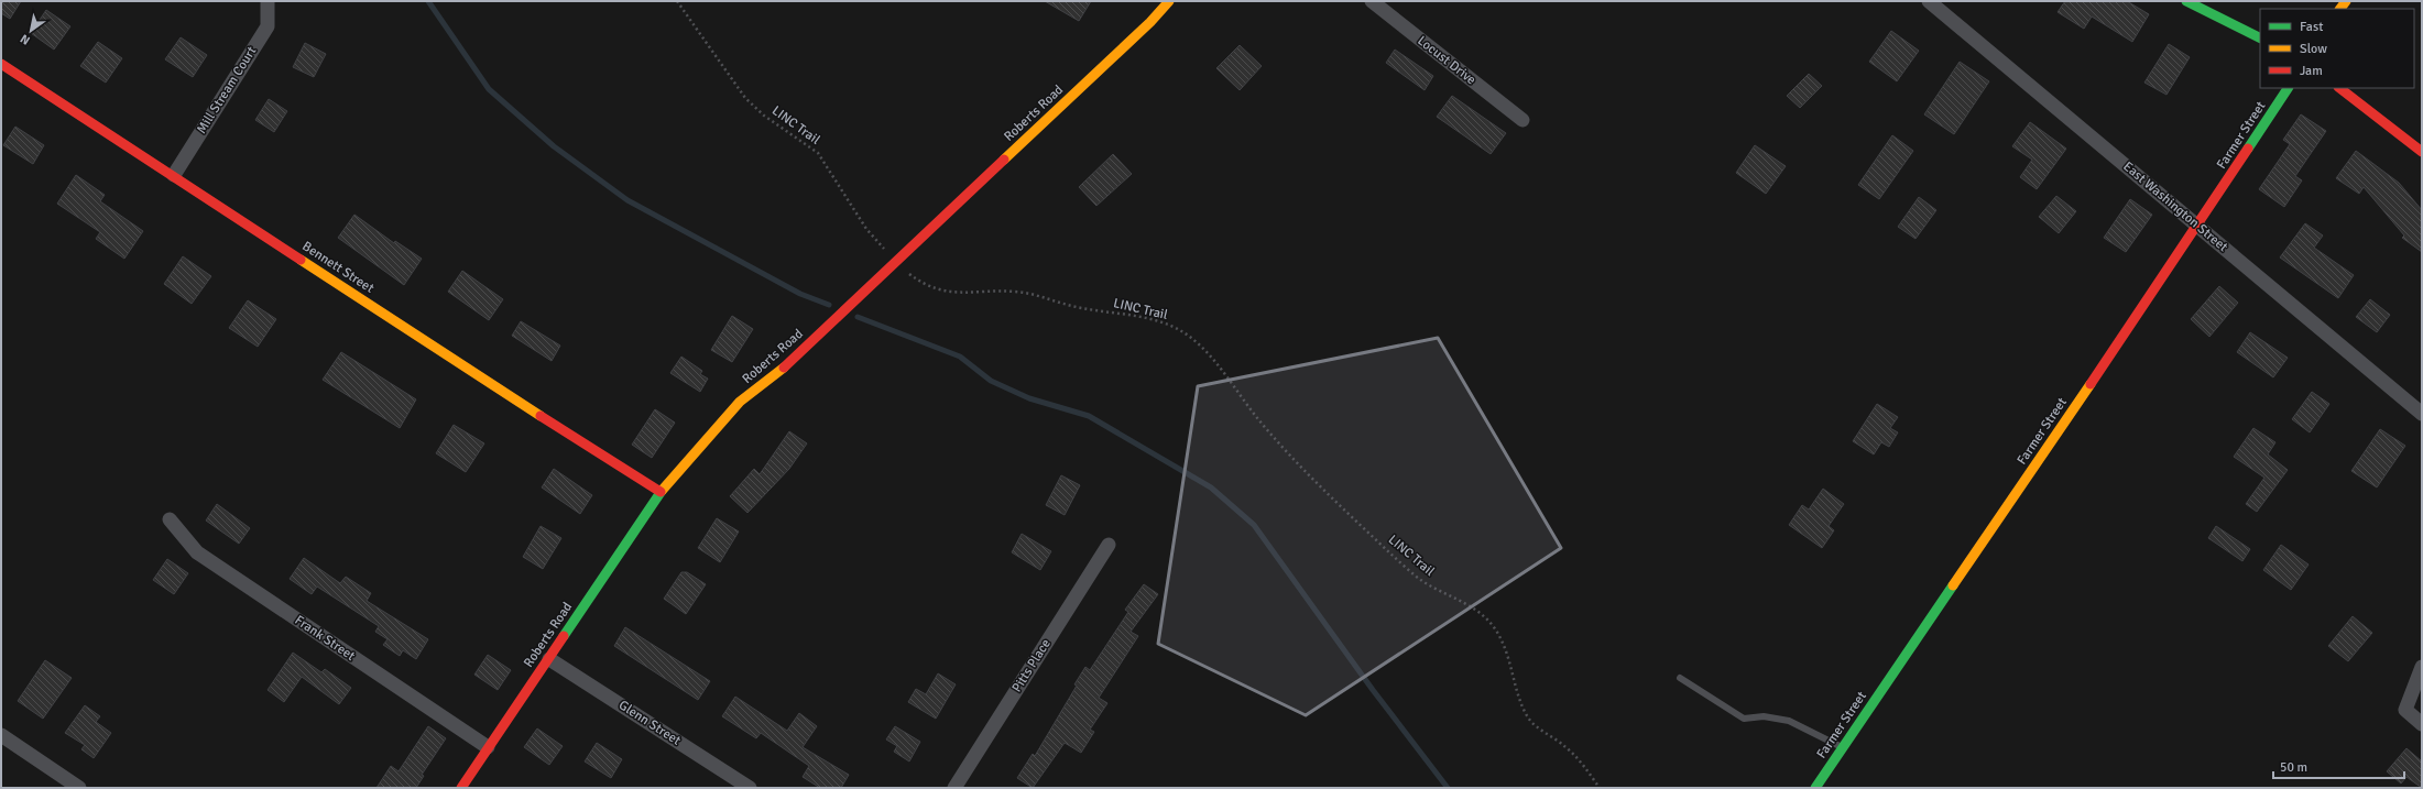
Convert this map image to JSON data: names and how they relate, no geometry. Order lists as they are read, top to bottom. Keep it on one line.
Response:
{"streets":{"street":["Locust Drive","Mill Stream Court","Roberts Road","Farmer Street","East Washington Street","Bennett Street","Frank Street","Pitts Place","Glenn Street"],"path":["LINC Trail"]},"crossings":[["Mill Stream Court","Bennett Street"],["Roberts Road","LINC Trail"],["Roberts Road","Bennett Street"],["Roberts Road","Frank Street"],["Roberts Road","Glenn Street"],["Farmer Street","East Washington Street"]],"legend":["Fast","Slow","Jam"],"scale_bar":"50 m","north":"bottom left"}
